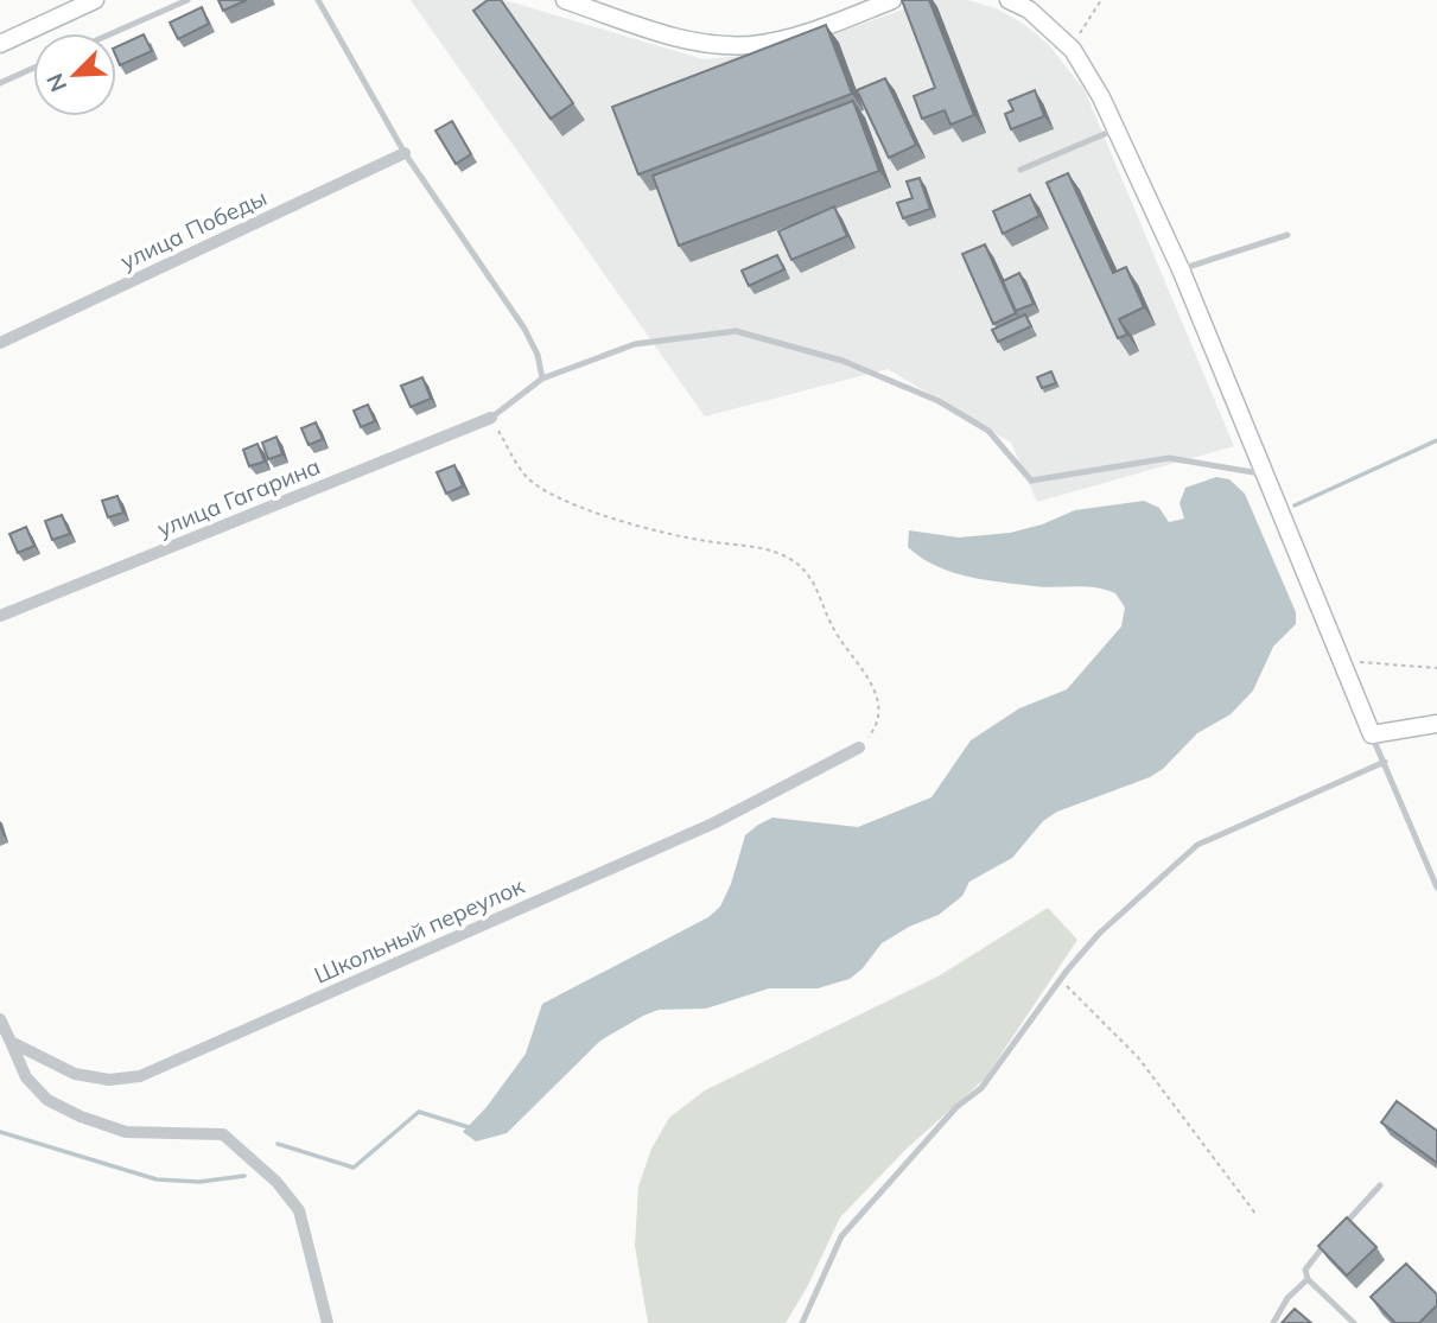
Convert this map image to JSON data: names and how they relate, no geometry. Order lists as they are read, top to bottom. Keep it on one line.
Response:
{"streets":{"street":["улица Победы","улица Гагарина","Школьный переулок"]},"north":"bottom left"}
